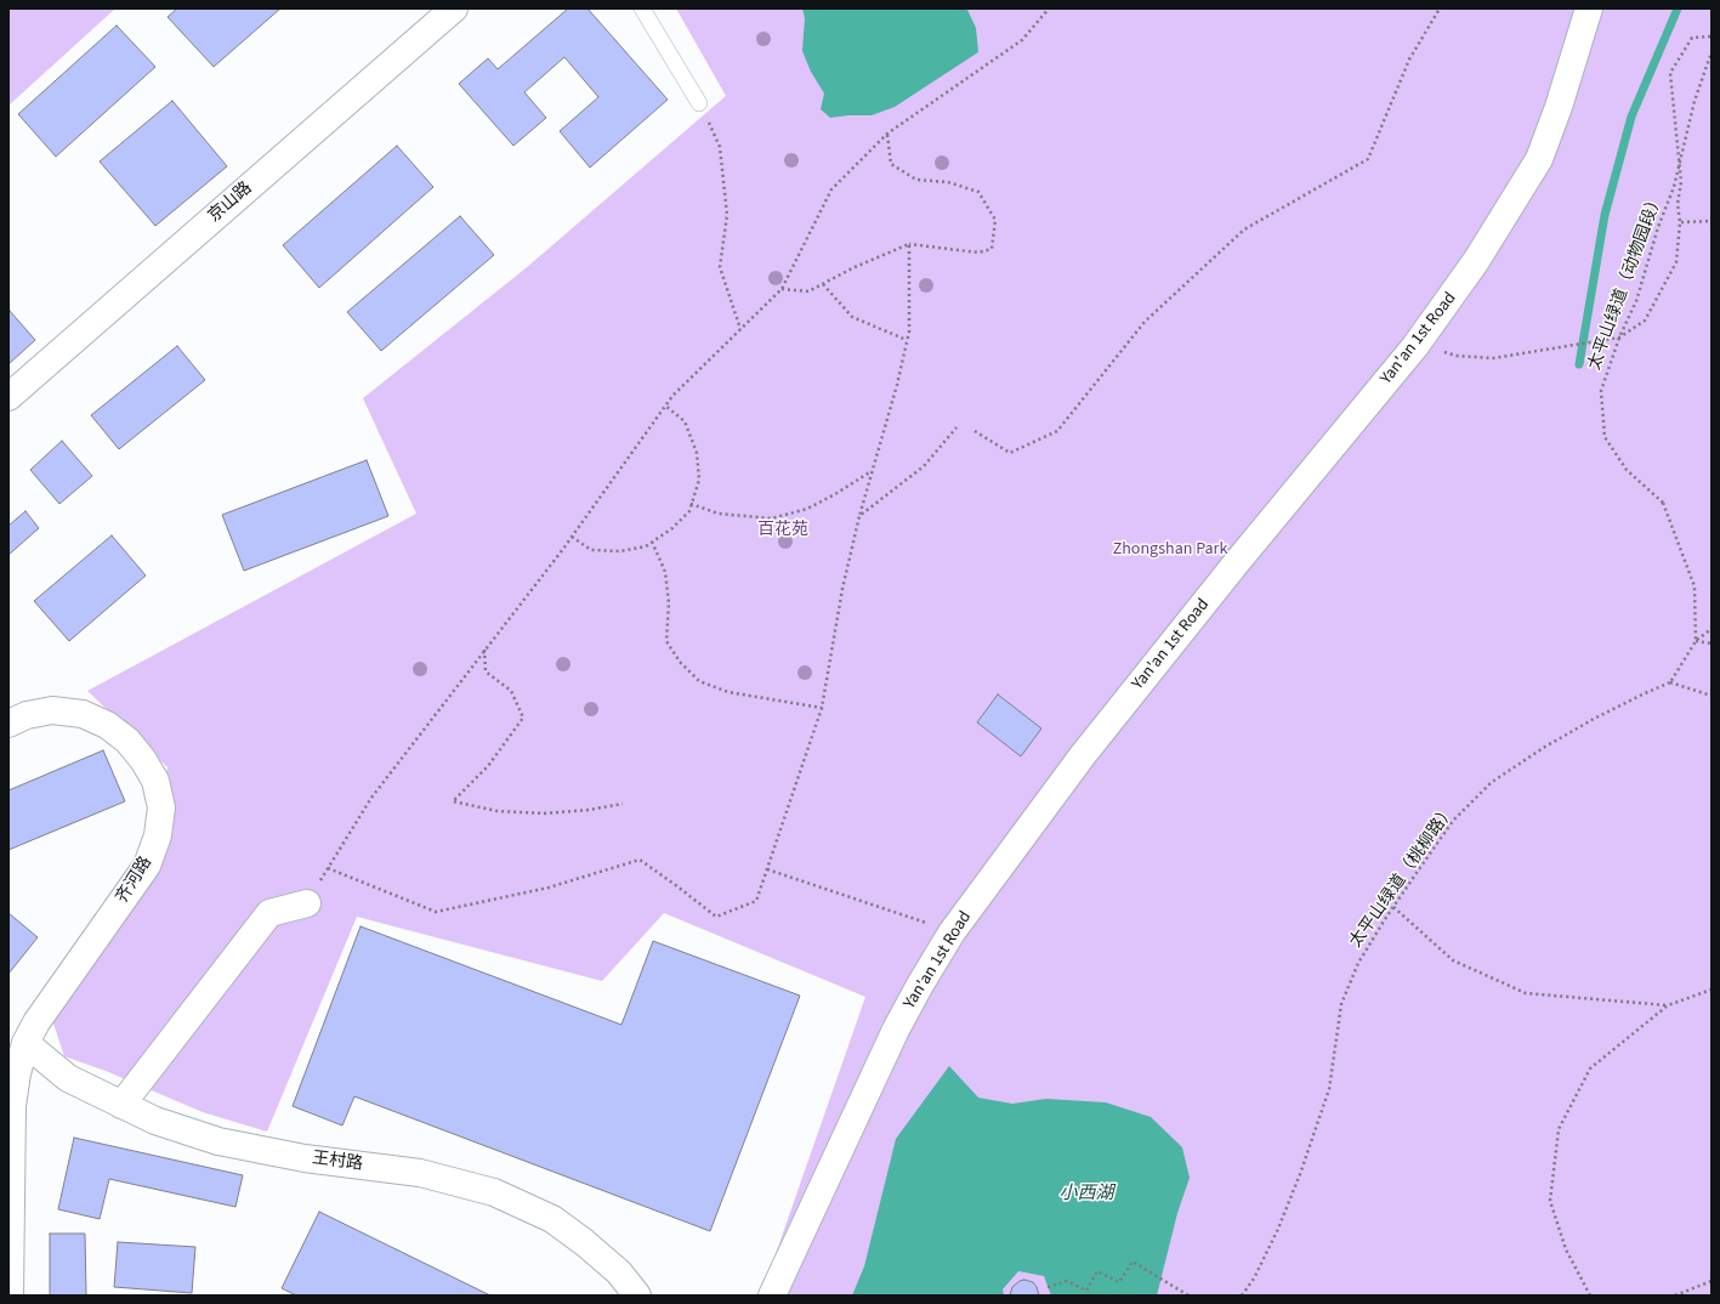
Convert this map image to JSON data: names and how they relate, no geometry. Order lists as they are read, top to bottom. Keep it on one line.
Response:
{"streets":{"street":["京山路","Yan'an 1st Road","齐河路","王村路"],"path":["太平山绿道（动物园段）","太平山绿道（桃柳路）"]},"crossings":[["齐河路","王村路"]],"water":["小西湖"],"parks":["百花苑","Zhongshan Park"]}
